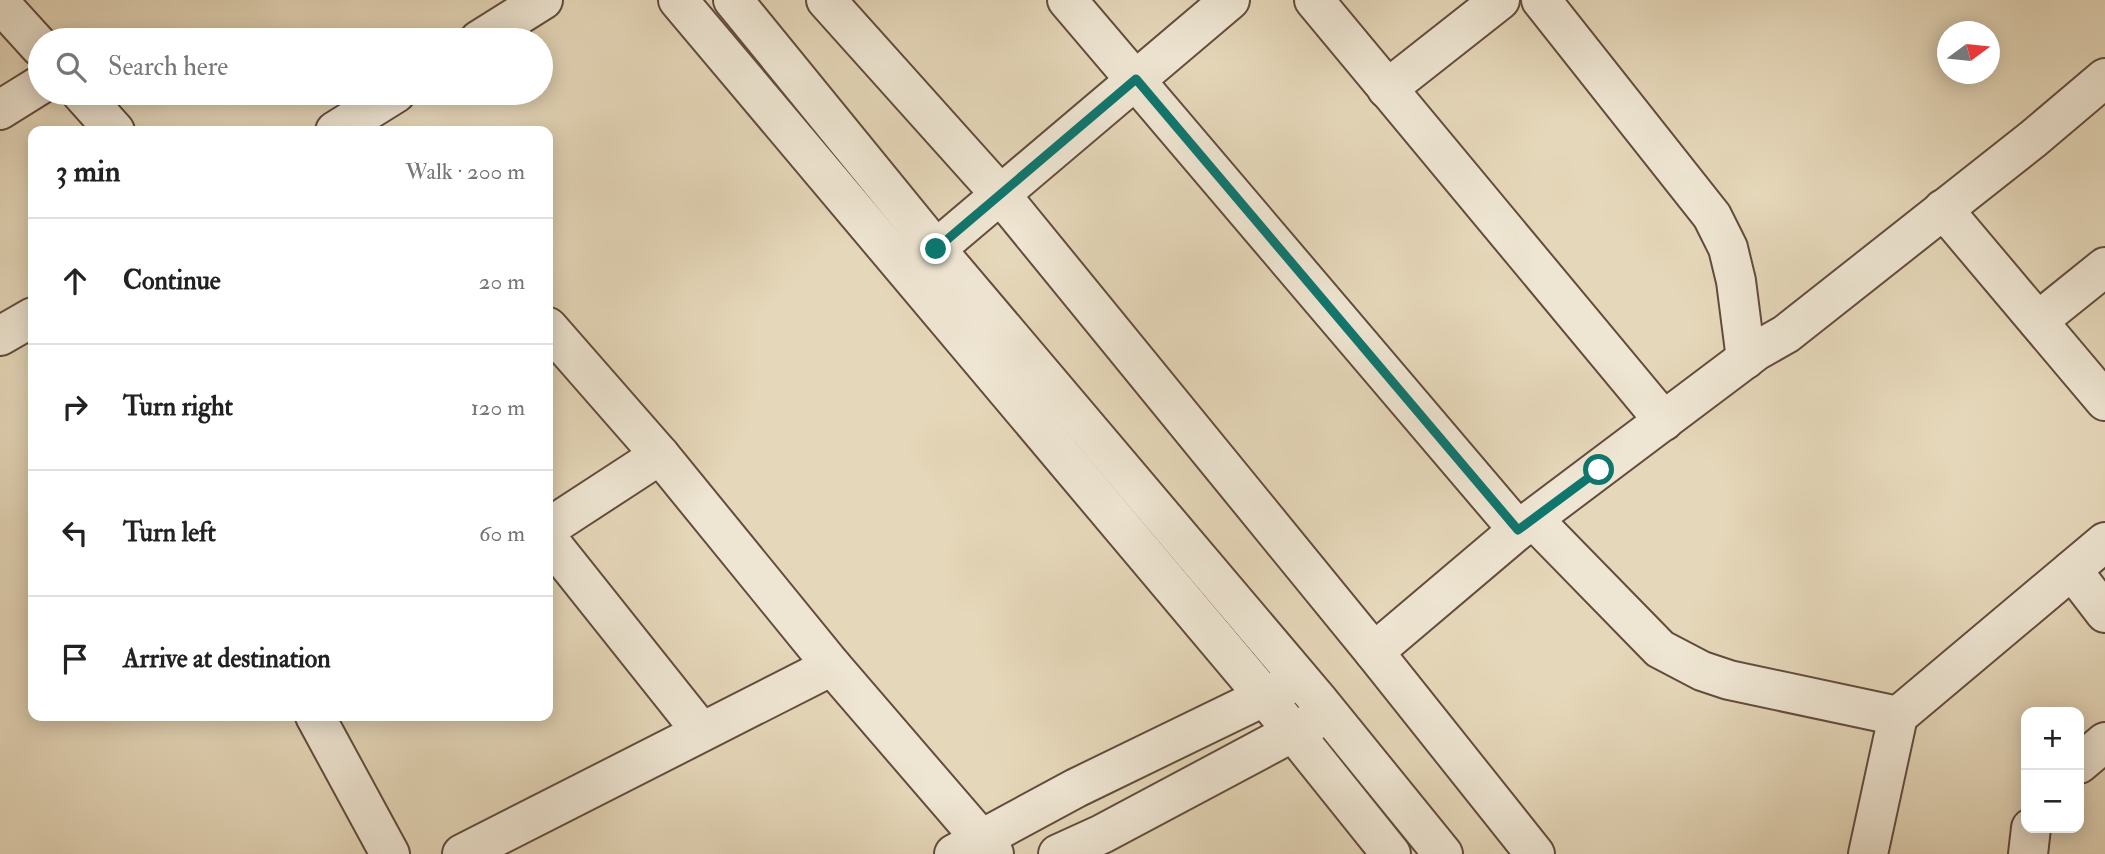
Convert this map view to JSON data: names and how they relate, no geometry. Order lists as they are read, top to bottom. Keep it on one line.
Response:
{"north":"right","page":{"search":"Search here","heading":["3 min","Walk · 200 m"],"list":[["Continue","20 m"],["Turn right","120 m"],["Turn left","60 m"],"Arrive at destination"],"map_buttons":["+","−"]}}
